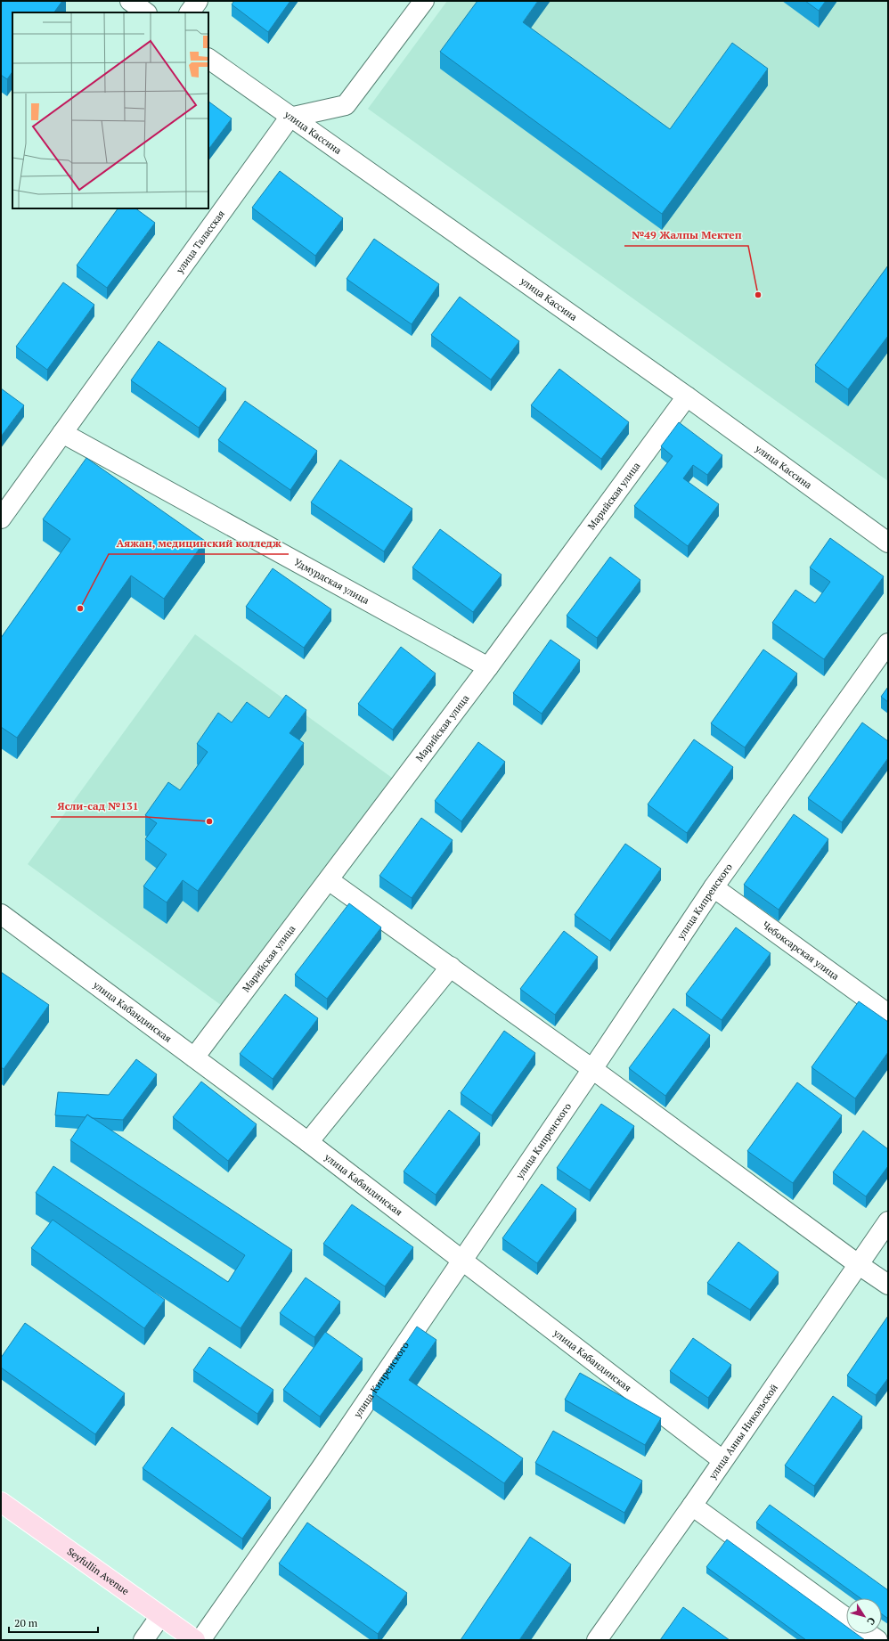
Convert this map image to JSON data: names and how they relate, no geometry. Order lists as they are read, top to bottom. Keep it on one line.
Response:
{"streets":{"main road":["Seyfullin Avenue"],"street":["улица Кассина","улица Таласская","Марийская улица","Удмурдская улица","улица Кипренского","Чебоксарская улица","улица Кабандинская","улица Анны Никольской"]},"crossings":[["улица Кассина","улица Таласская"],["улица Кассина","Марийская улица"],["улица Таласская","Удмурдская улица"],["Марийская улица","Удмурдская улица"],["Марийская улица","улица Кабандинская"],["улица Кипренского","Чебоксарская улица"],["улица Кипренского","улица Кабандинская"],["улица Кабандинская","улица Анны Никольской"]],"places":["№49 Жалпы Мектеп","Аяжан, медицинский колледж","Ясли-сад №131"],"scale_bar":"20 m","north":"bottom right"}
